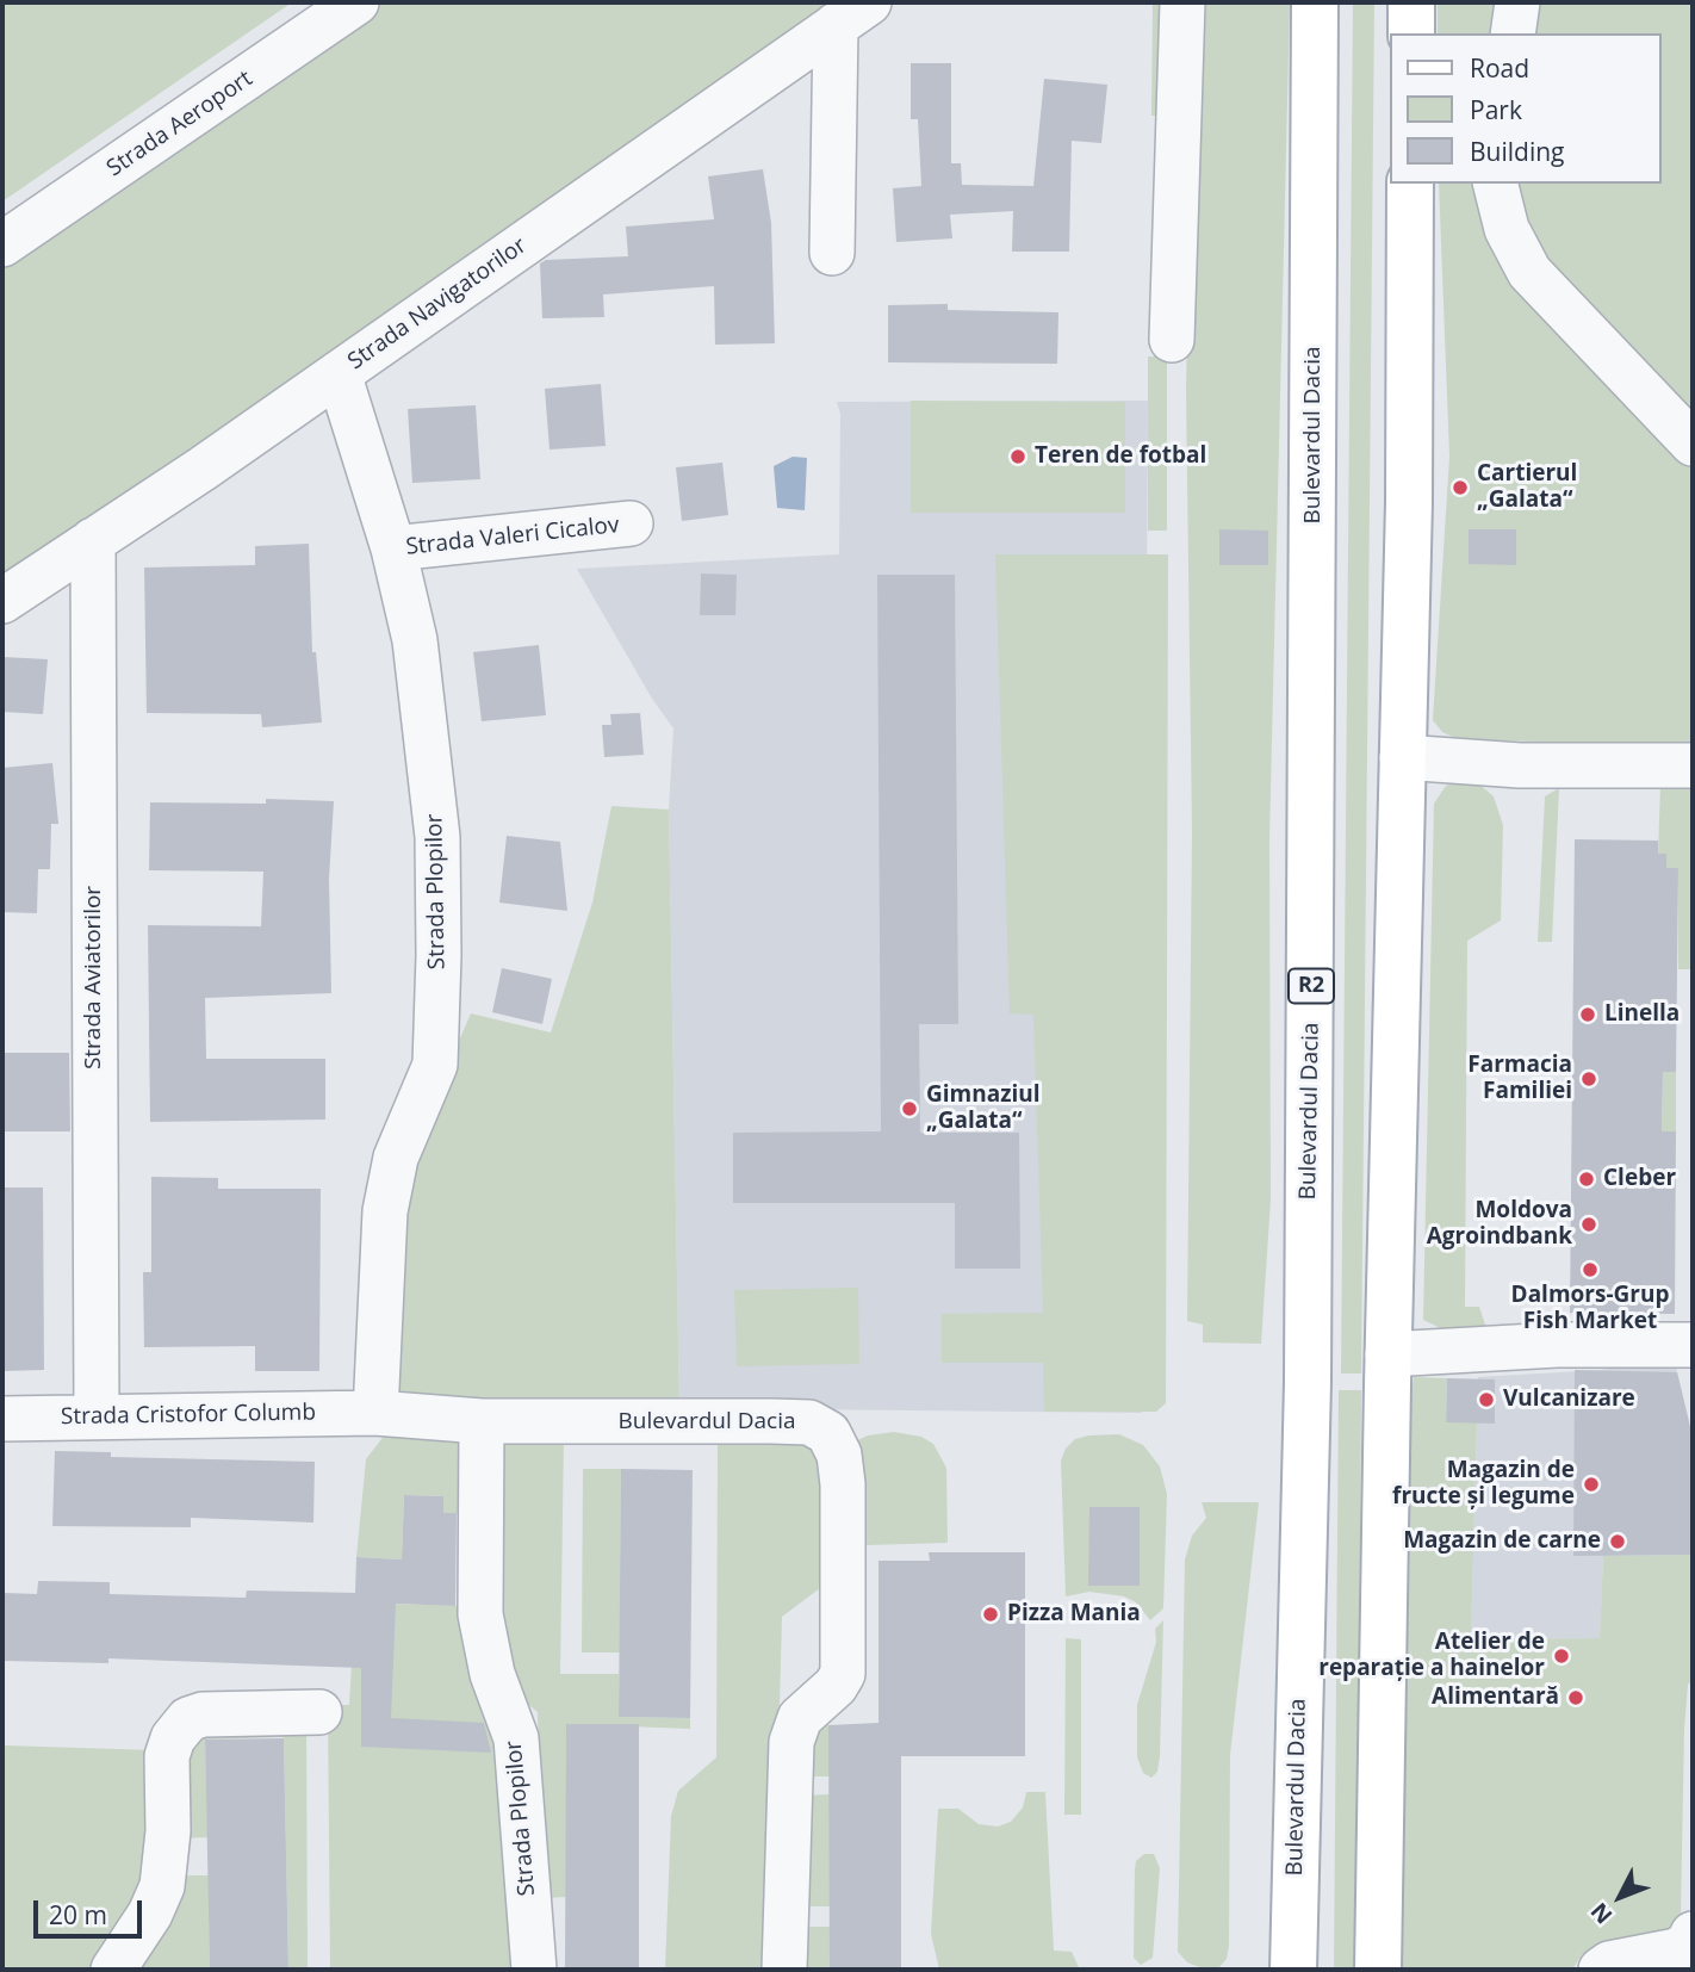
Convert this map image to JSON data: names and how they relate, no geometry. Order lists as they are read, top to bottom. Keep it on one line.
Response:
{"streets":{"main road":["Bulevardul Dacia","R2"],"street":["Strada Aeroport","Strada Navigatorilor","Strada Valeri Cicalov","Strada Plopilor","Strada Aviatorilor","Strada Cristofor Columb"]},"crossings":[["Strada Navigatorilor","Strada Plopilor"],["Strada Navigatorilor","Strada Aviatorilor"],["Bulevardul Dacia","Strada Plopilor"],["Bulevardul Dacia","Strada Cristofor Columb"],["Strada Valeri Cicalov","Strada Plopilor"],["Strada Plopilor","Strada Cristofor Columb"],["Strada Aviatorilor","Strada Cristofor Columb"]],"places":["Teren de fotbal","Cartierul „Galata“","Linella","Farmacia Familiei","Gimnaziul „Galata“","Cleber","Moldova Agroindbank","Dalmors-Grup Fish Market","Vulcanizare","Magazin de fructe și legume","Magazin de carne","Pizza Mania","Atelier de reparație a hainelor","Alimentară"],"legend":["Road","Park","Building"],"scale_bar":"20 m","north":"bottom left"}
